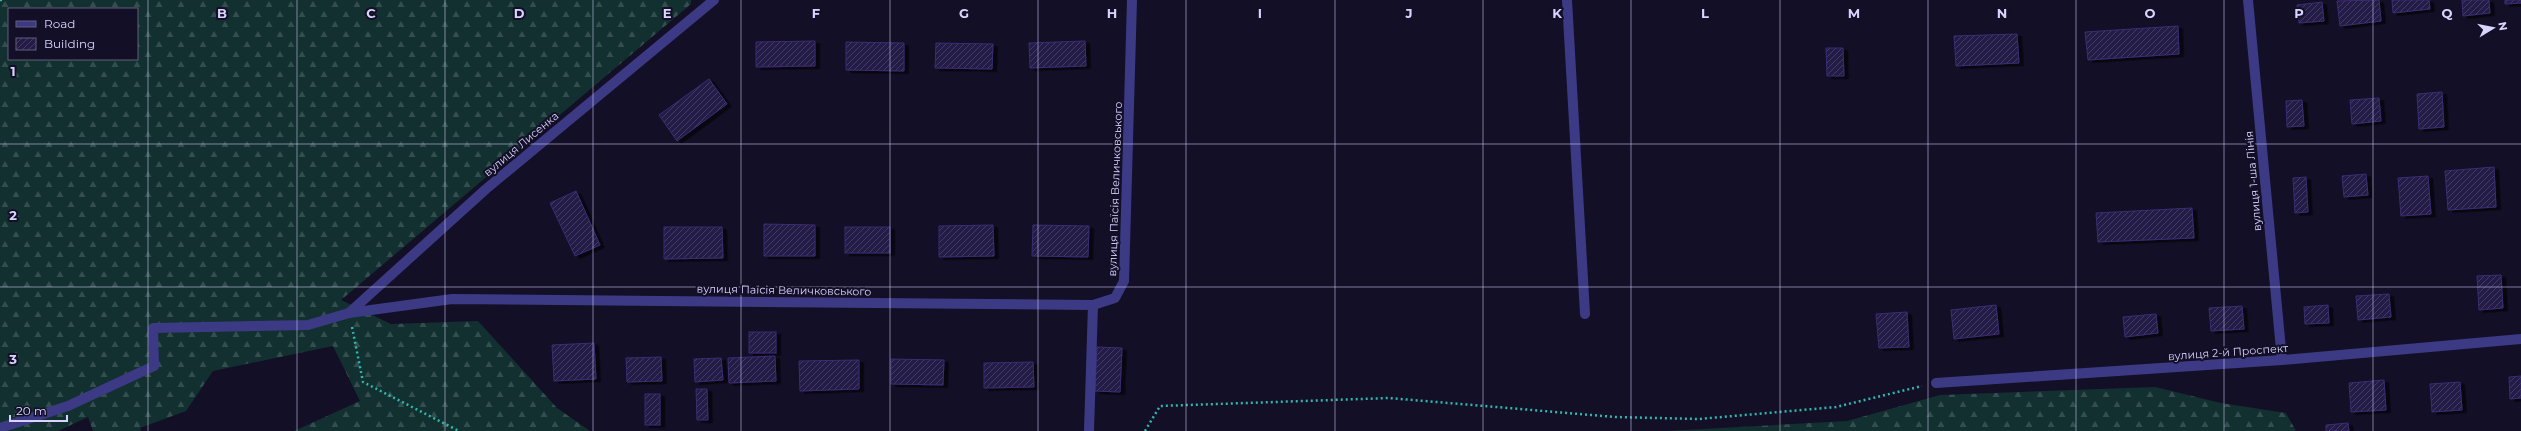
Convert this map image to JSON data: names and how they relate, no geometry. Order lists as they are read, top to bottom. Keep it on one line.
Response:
{"streets":{"street":["вулиця Лисенка","вулиця 1-ша Лінія","вулиця Паїсія Величковського","вулиця 2-й Проспект"]},"crossings":[["вулиця Лисенка","вулиця Паїсія Величковського"],["вулиця 1-ша Лінія","вулиця 2-й Проспект"]],"legend":["Road","Building"],"scale_bar":"20 m","north":"right","grid":{"columns":["B","C","D","E","F","G","H","I","J","K","L","M","N","O","P","Q"],"rows":["1","2","3"]}}
